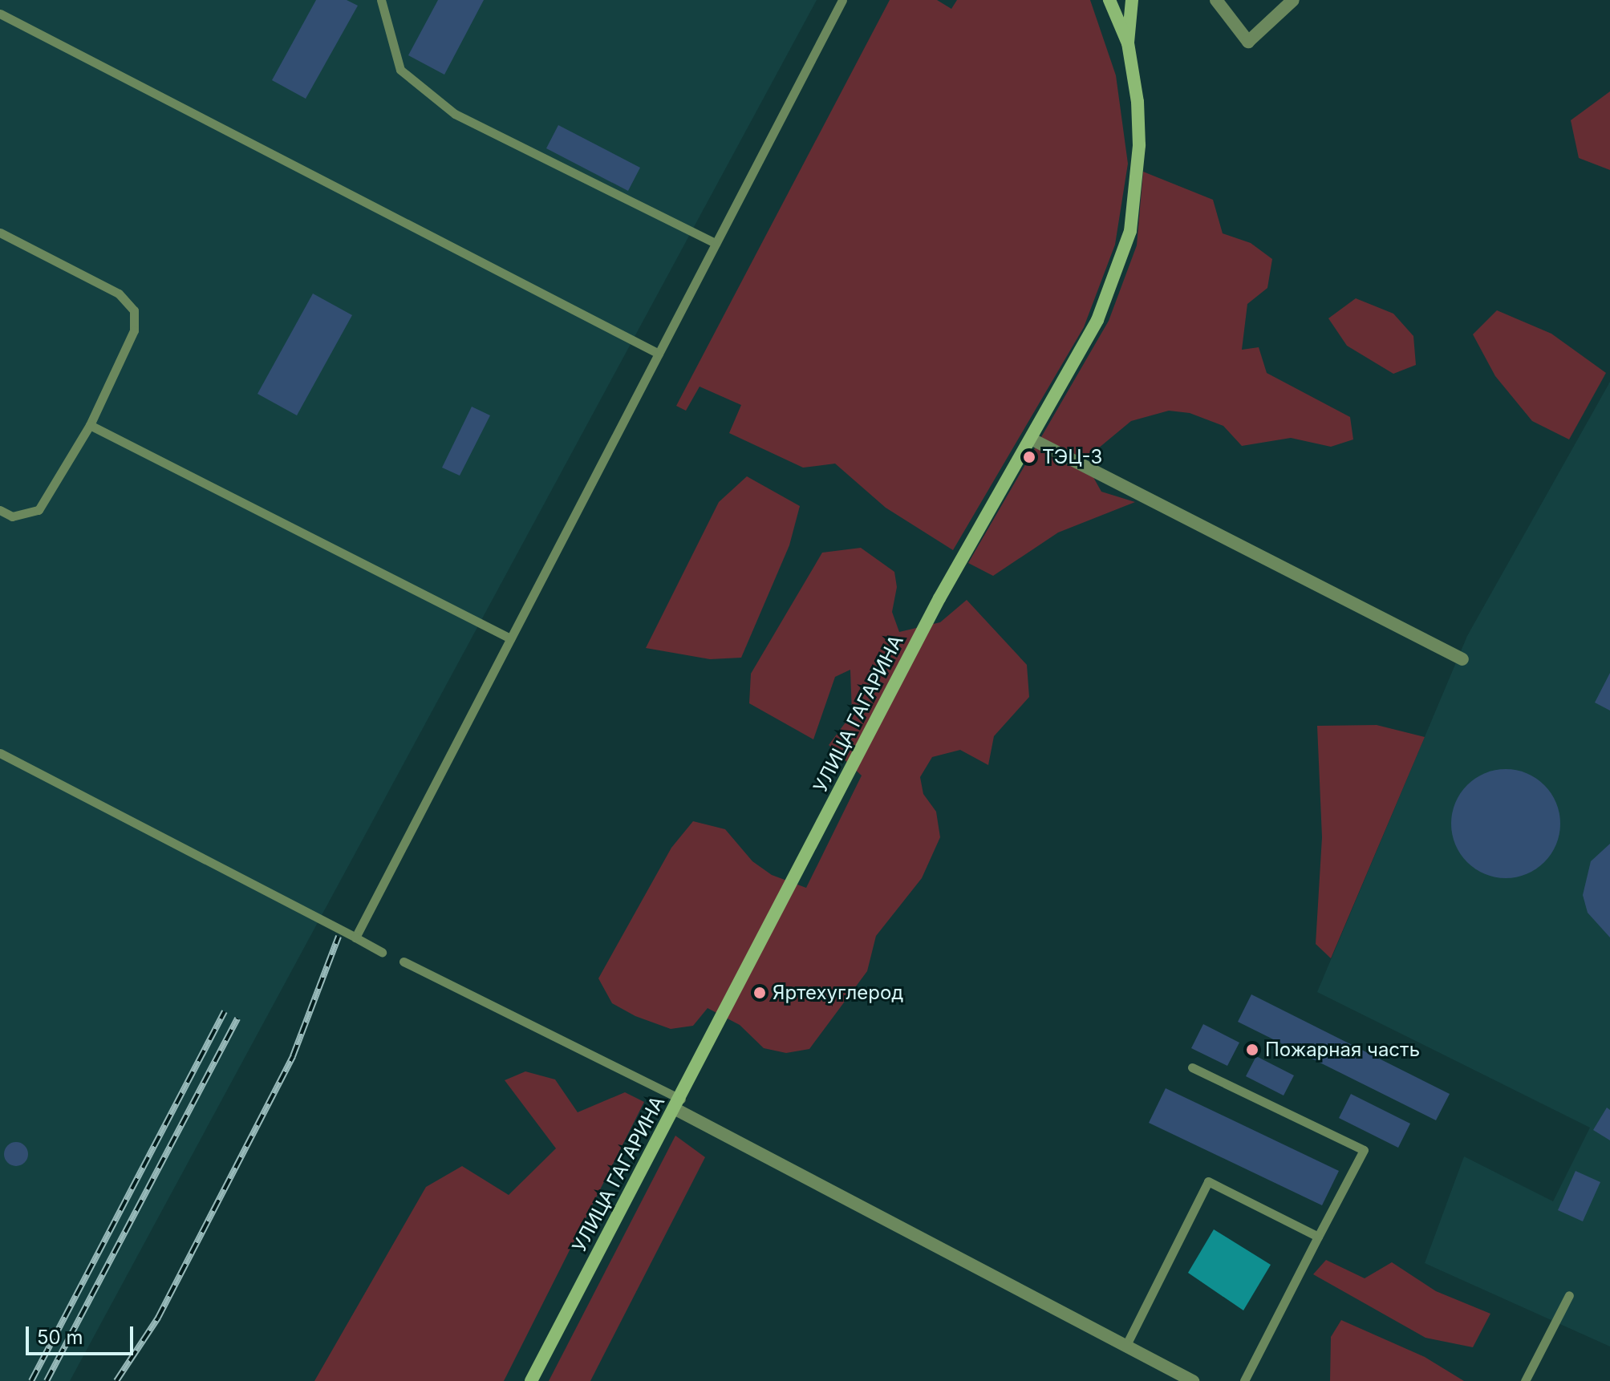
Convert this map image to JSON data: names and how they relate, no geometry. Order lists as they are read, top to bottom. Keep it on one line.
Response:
{"streets":{"main road":["УЛИЦА ГАГАРИНА"]},"places":["ТЭЦ-3","Яртехуглерод","Пожарная часть"],"scale_bar":"50 m"}
